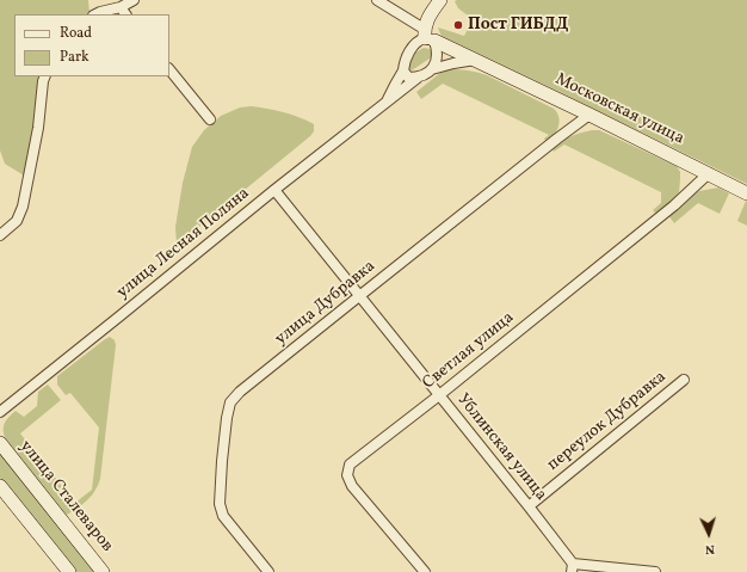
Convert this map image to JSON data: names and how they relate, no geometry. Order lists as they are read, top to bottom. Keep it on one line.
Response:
{"streets":{"street":["Московская улица","улица Лесная Поляна","улица Дубравка","Светлая улица","переулок Дубравка","Ублинская улица","улица Сталеваров"]},"crossings":[["Московская улица","улица Лесная Поляна"],["Московская улица","улица Дубравка"],["Московская улица","Светлая улица"],["улица Лесная Поляна","Ублинская улица"],["улица Дубравка","Ублинская улица"],["Светлая улица","Ублинская улица"],["переулок Дубравка","Ублинская улица"]],"places":["Пост ГИБДД"],"legend":["Road","Park"],"north":"bottom"}
